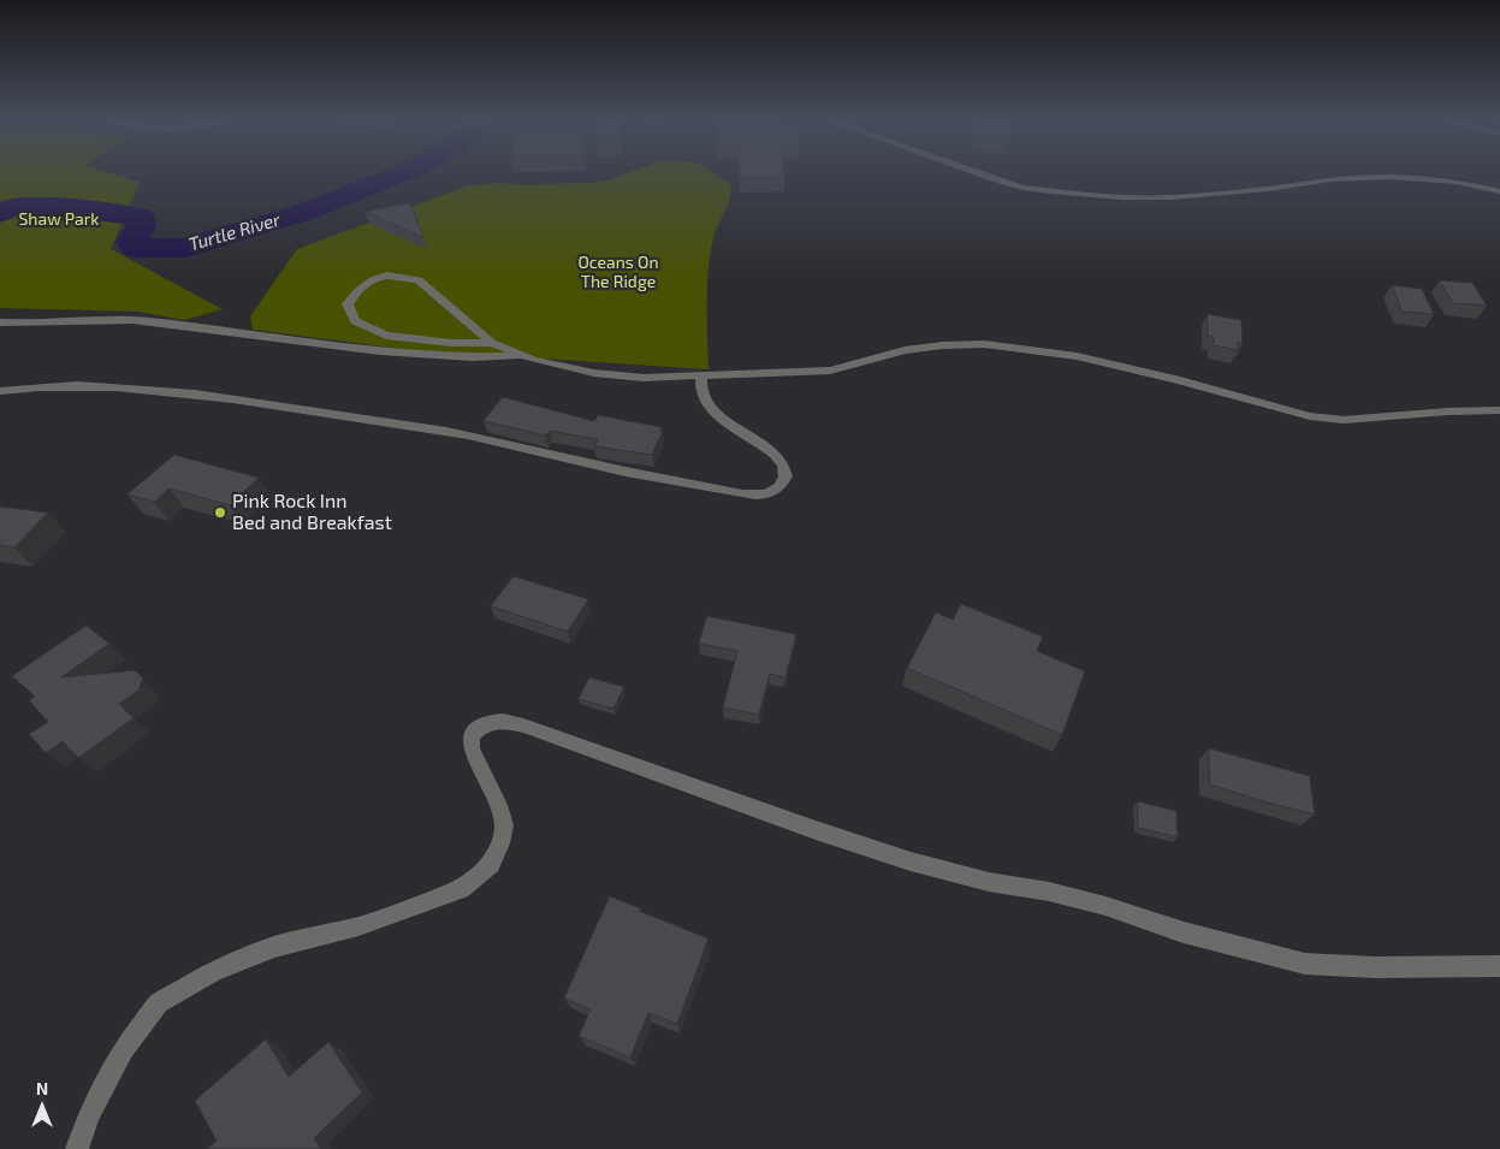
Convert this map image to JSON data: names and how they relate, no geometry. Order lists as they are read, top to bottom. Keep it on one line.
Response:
{"water":["Turtle River"],"parks":["Shaw Park","Oceans On The Ridge"],"places":["Pink Rock Inn Bed and Breakfast"],"north":"top"}
